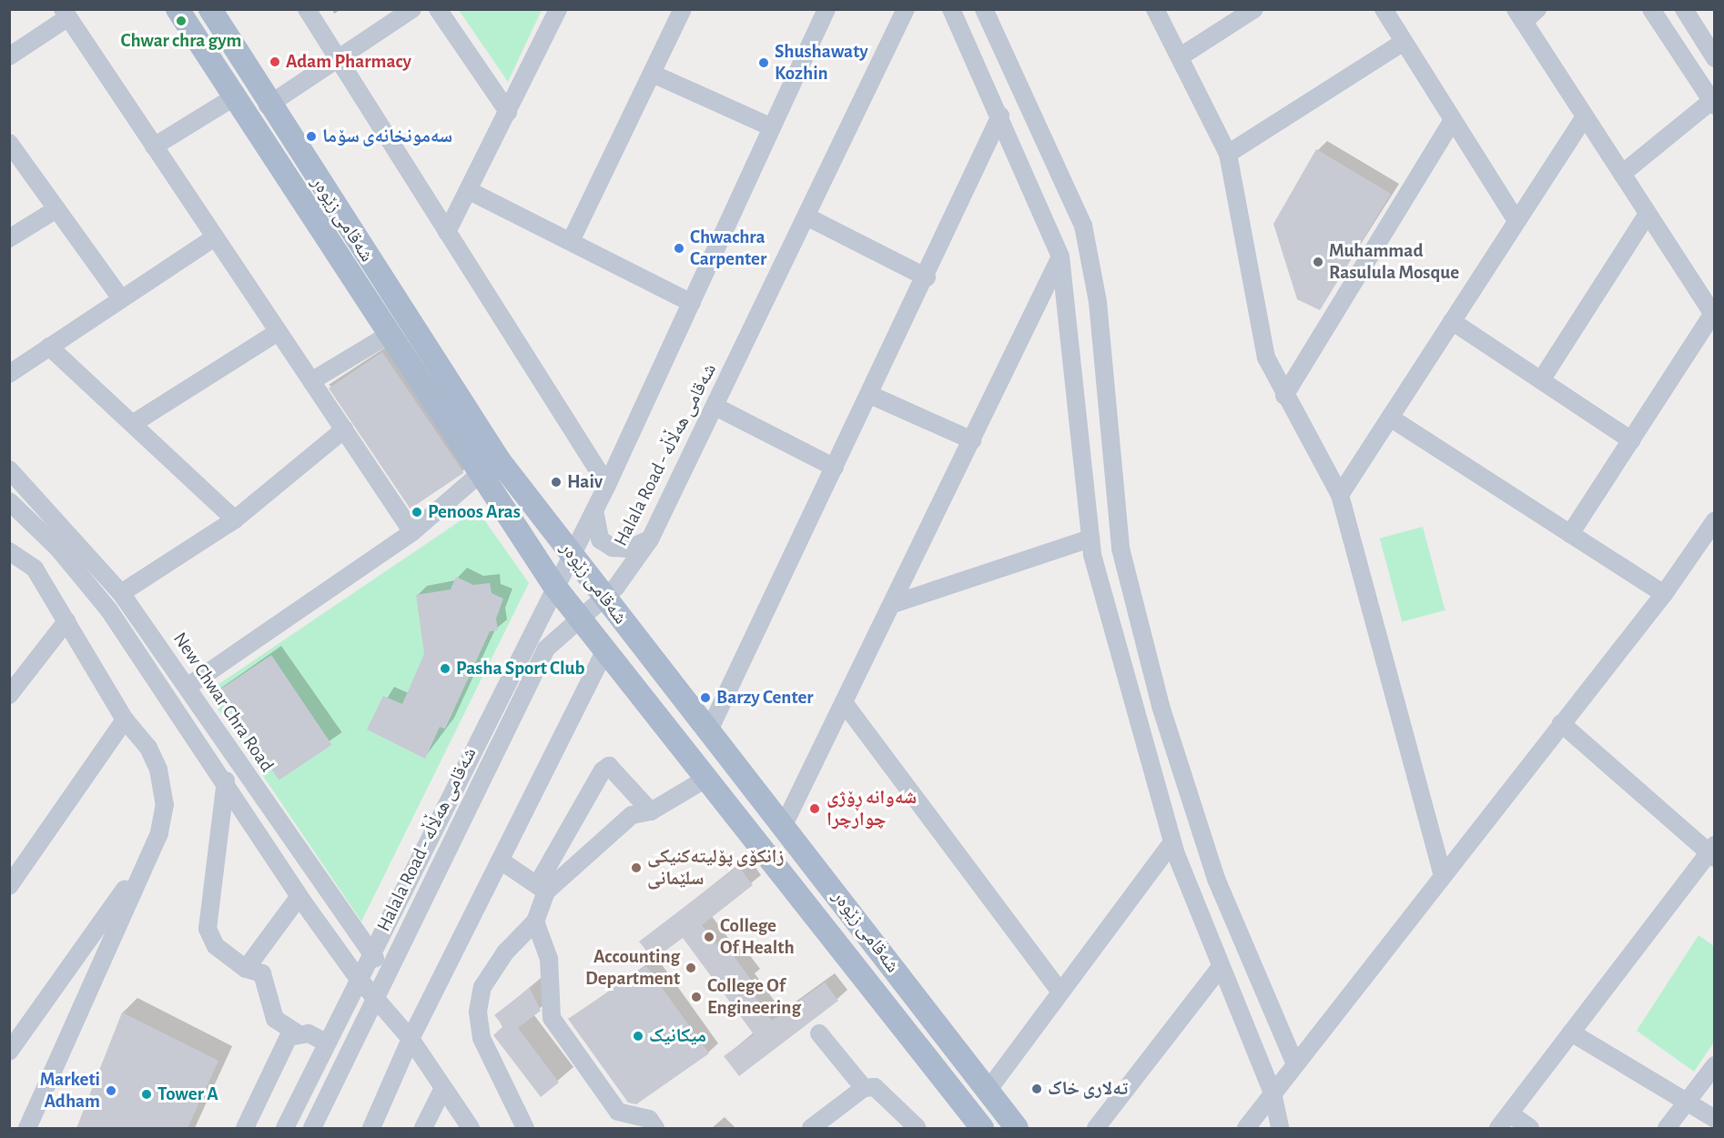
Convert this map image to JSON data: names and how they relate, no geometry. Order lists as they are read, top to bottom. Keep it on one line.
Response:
{"streets":{"main road":["شەقامی زێوەر"],"street":["Halala Road - شەقامی هەڵاڵە","New Chwar Chra Road"]},"crossings":[["شەقامی زێوەر","Halala Road - شەقامی هەڵاڵە"],["Halala Road - شەقامی هەڵاڵە","New Chwar Chra Road"]],"places":["Chwar chra gym","Adam Pharmacy","Shushawaty Kozhin","سەمونخانەی سۆما","Chwachra Carpenter","Muhammad Rasulula Mosque","Haiv","Penoos Aras","Pasha Sport Club","Barzy Center","شەوانە ڕۆژی چوارچرا","زانکۆی پۆلیتەکنیکی سلێمانی","College Of Health","Accounting Department","College Of Engineering","میکانیک","تەلاری خاک","Marketi Adham","Tower A"]}
